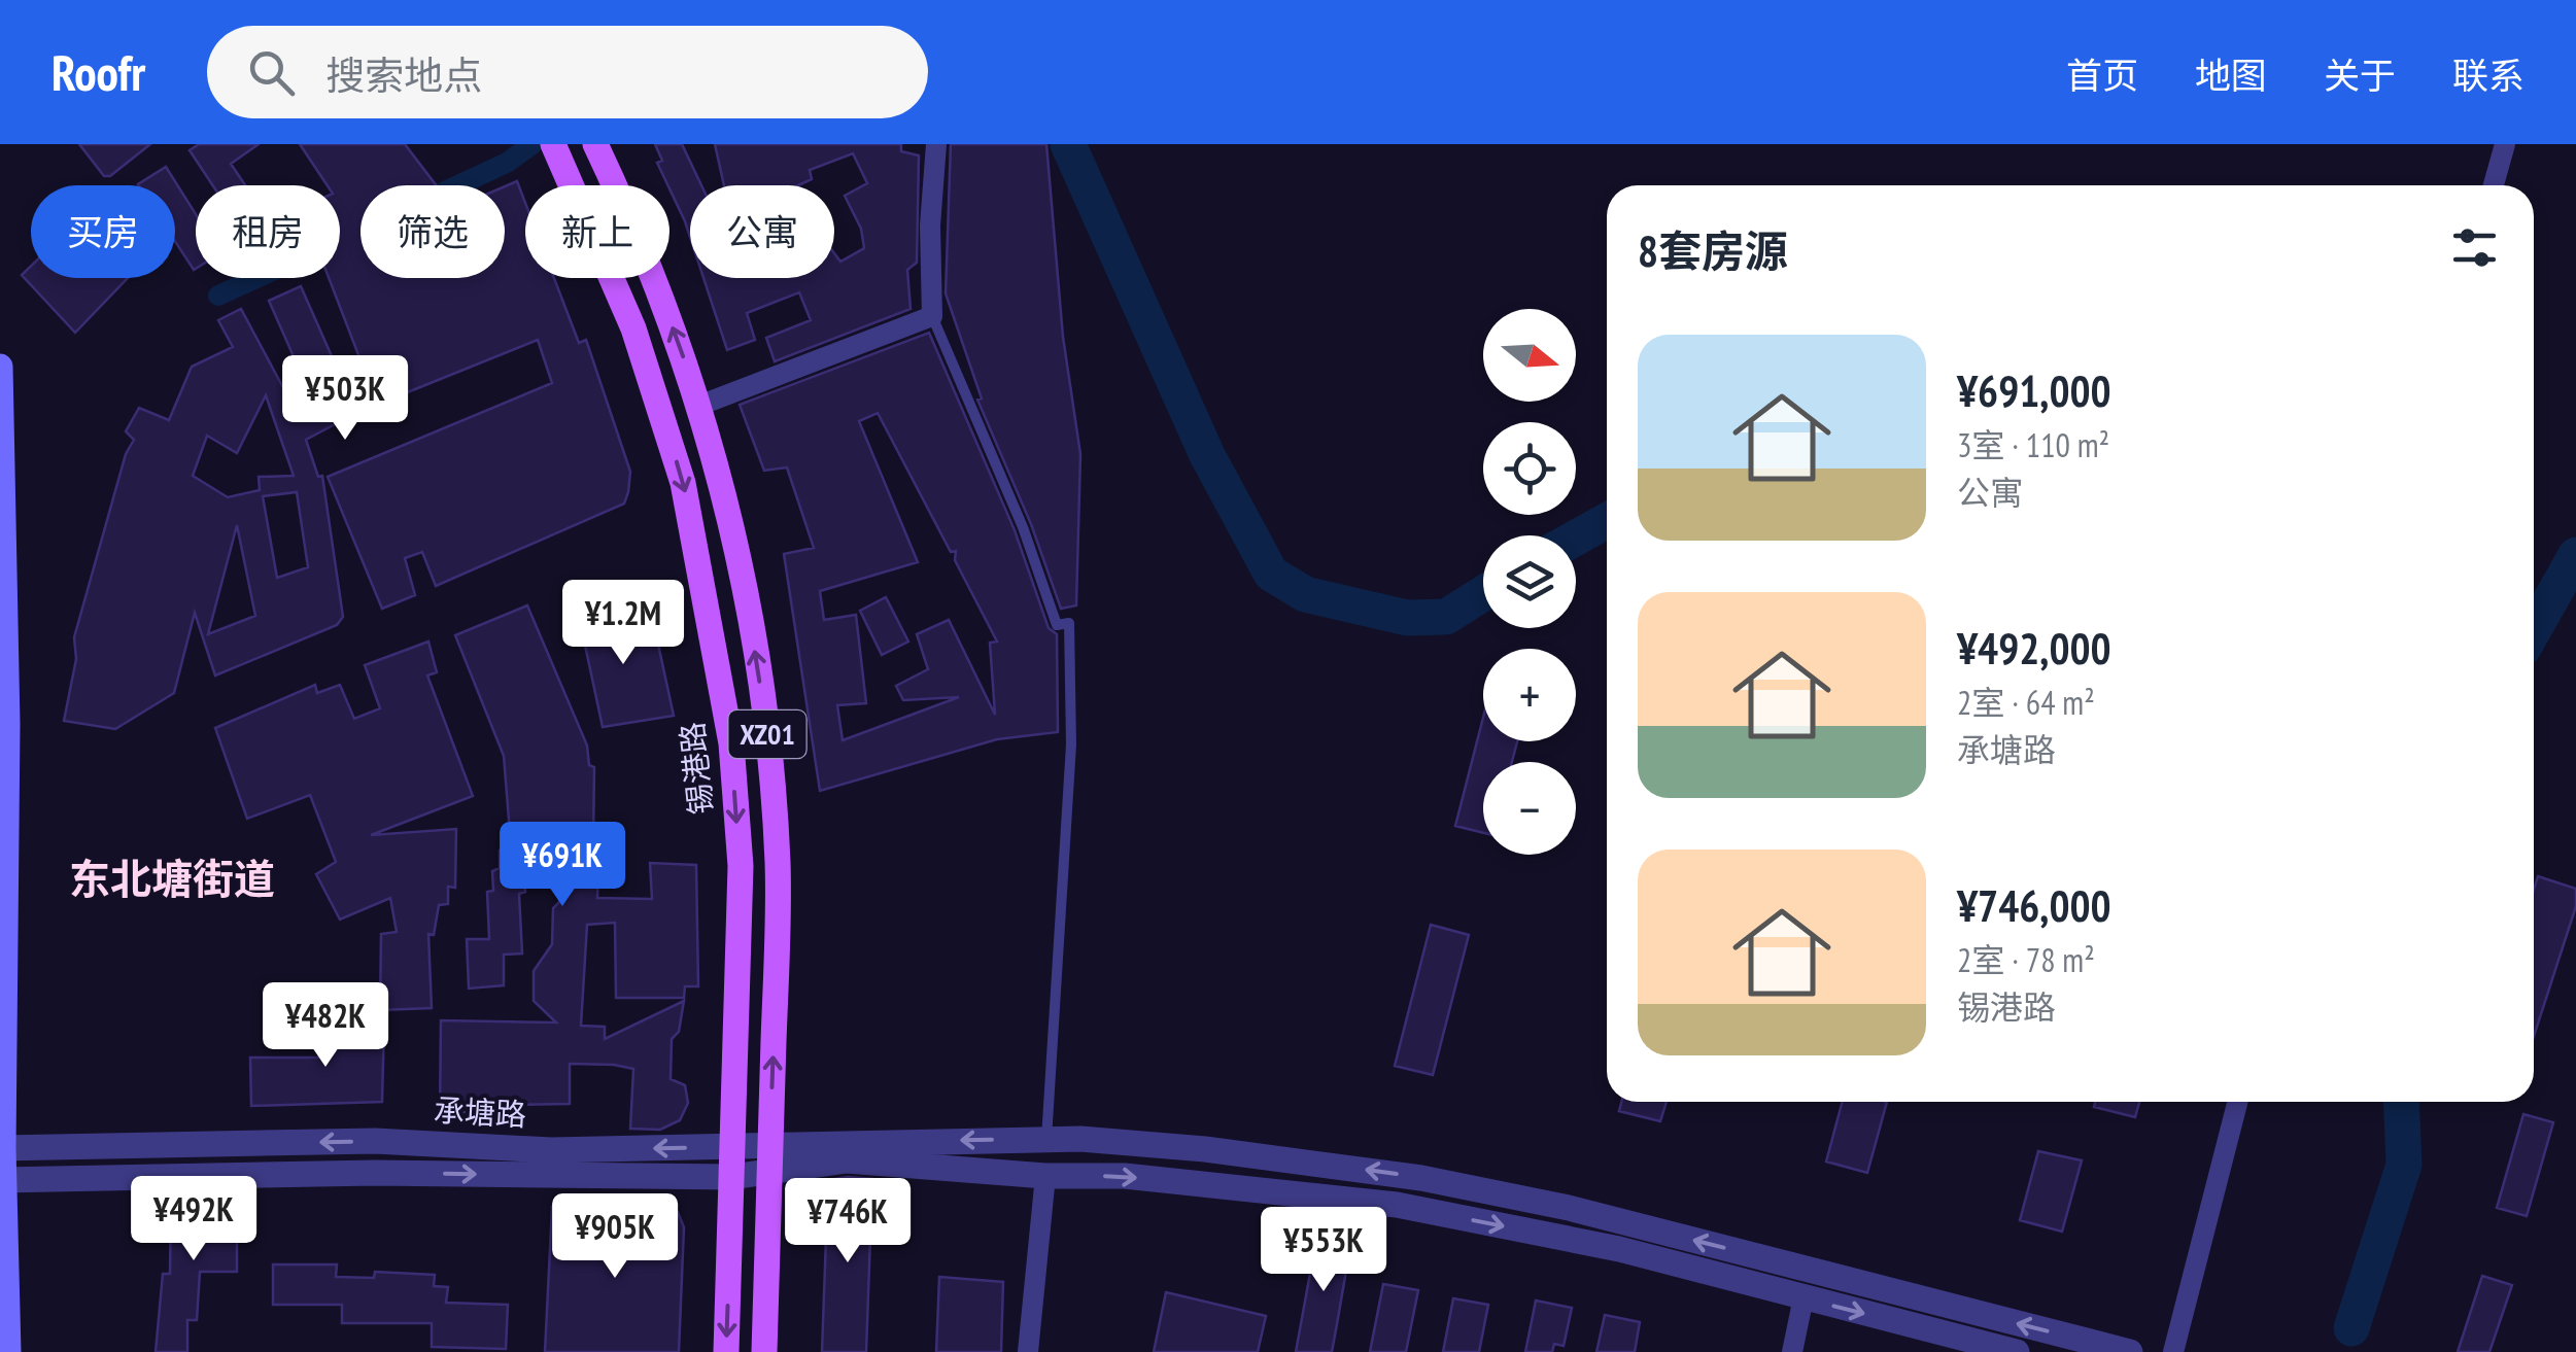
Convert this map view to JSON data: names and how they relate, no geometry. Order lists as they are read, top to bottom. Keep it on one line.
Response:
{"streets":{"main road":["XZ01","锡港路"],"street":["承塘路"]},"crossings":[["XZ01","承塘路"],["锡港路","承塘路"]],"districts":["东北塘街道"],"north":"right","page":{"header":"Roofr","search":"搜索地点","nav":["首页","地图","关于","联系"],"chip":["买房","租房","筛选","新上","公寓"],"heading":"8套房源","map_buttons":["+","−"],"list":[{"name":"¥691,000","note":"3室 · 110 m² · 公寓"},{"name":"¥492,000","note":"2室 · 64 m² · 承塘路"},{"name":"¥746,000","note":"2室 · 78 m² · 锡港路"}],"price":["¥503K","¥1.2M","¥691K","¥482K","¥492K","¥746K","¥905K","¥553K"]}}
